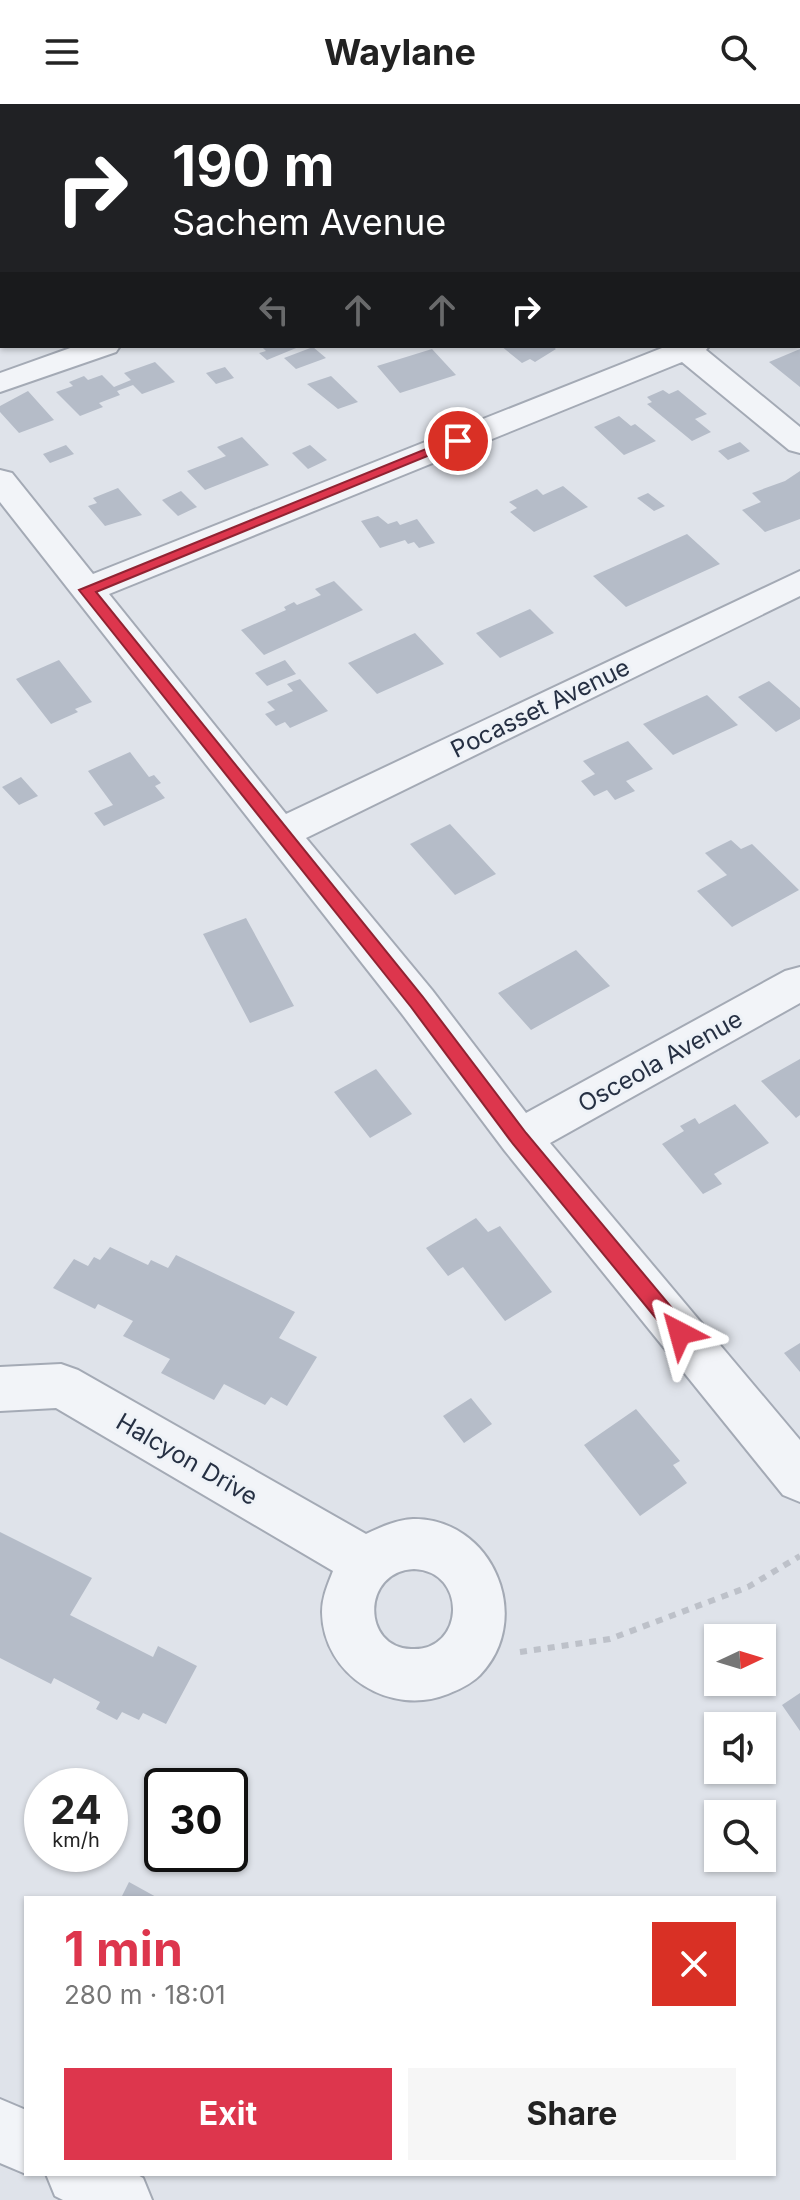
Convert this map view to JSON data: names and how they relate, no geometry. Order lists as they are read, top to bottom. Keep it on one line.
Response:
{"streets":{"street":["Pocasset Avenue","Osceola Avenue","Halcyon Drive"]},"north":"right","page":{"header":"Waylane","turn":["190 m","Sachem Avenue"],"speed":"24 km/h","limit":"30","heading":["1 min","280 m · 18:01"],"buttons":["Exit","Share"]}}
